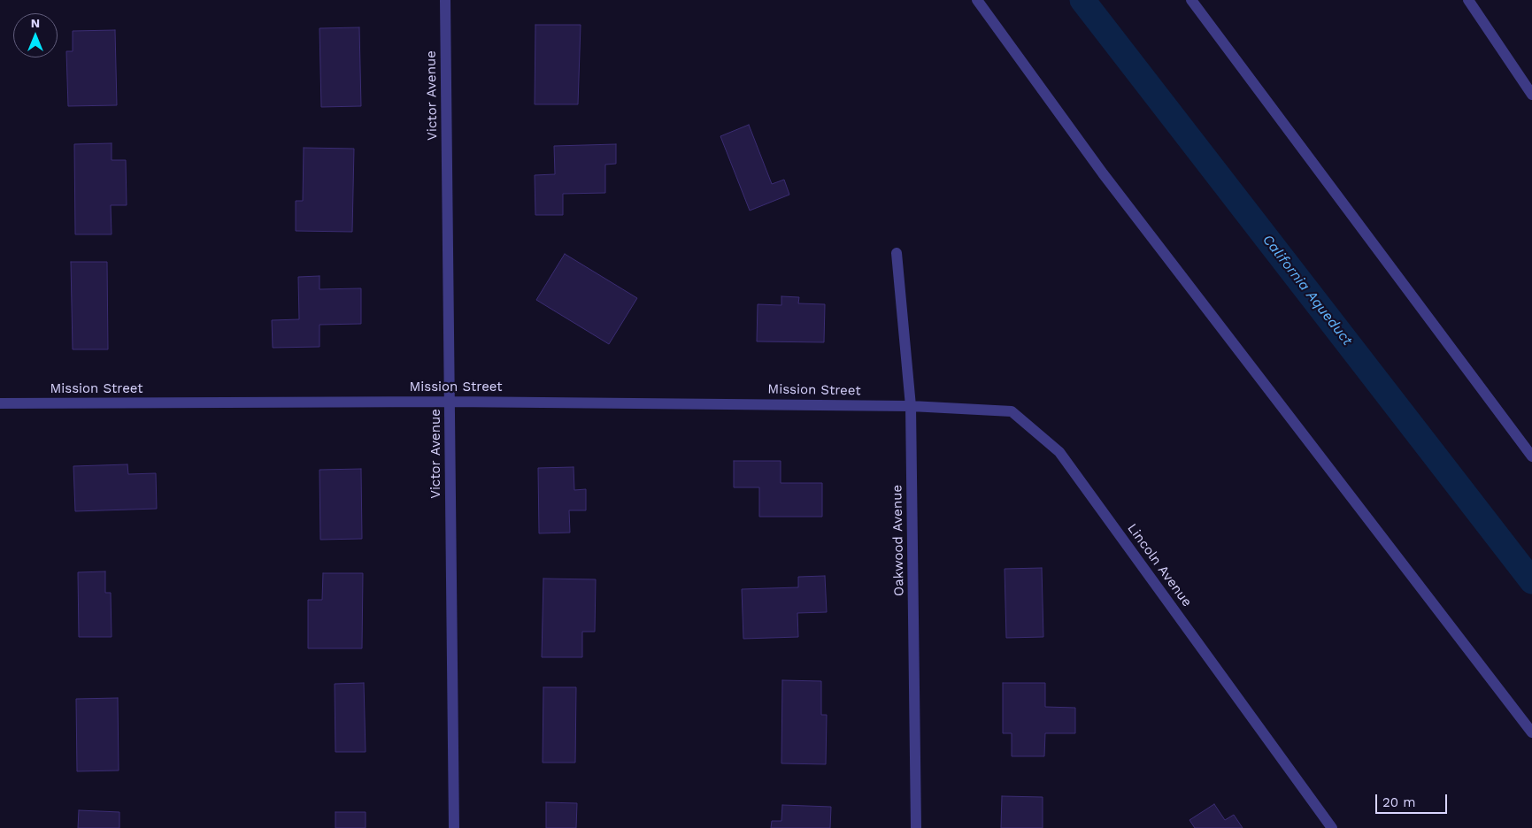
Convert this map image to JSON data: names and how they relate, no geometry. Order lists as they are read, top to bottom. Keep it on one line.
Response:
{"streets":{"street":["Victor Avenue","Mission Street","Oakwood Avenue","Lincoln Avenue"]},"crossings":[["Victor Avenue","Mission Street"],["Mission Street","Oakwood Avenue"],["Mission Street","Lincoln Avenue"],["Oakwood Avenue","Lincoln Avenue"]],"water":["California Aqueduct"],"scale_bar":"20 m","north":"top"}
